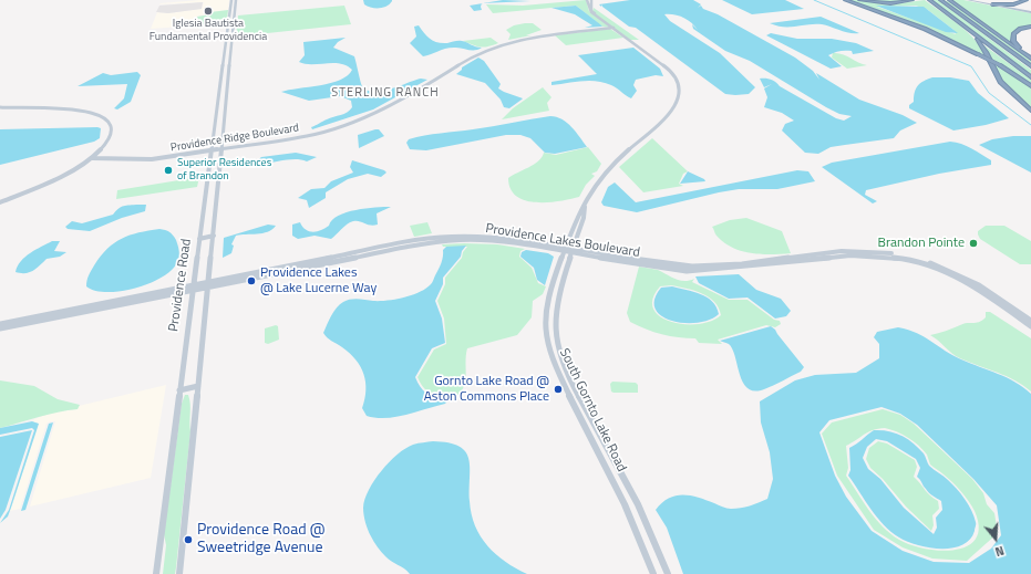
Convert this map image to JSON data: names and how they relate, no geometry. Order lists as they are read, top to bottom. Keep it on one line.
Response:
{"streets":{"street":["Providence Ridge Boulevard","Providence Lakes Boulevard","Providence Road","South Gornto Lake Road"]},"crossings":[["Providence Ridge Boulevard","Providence Road"],["Providence Ridge Boulevard","South Gornto Lake Road"],["Providence Lakes Boulevard","Providence Road"],["Providence Lakes Boulevard","South Gornto Lake Road"]],"districts":["STERLING RANCH"],"places":["Iglesia Bautista Fundamental Providencia","Superior Residences of Brandon","Brandon Pointe","Providence Lakes @ Lake Lucerne Way","Gornto Lake Road @ Aston Commons Place","Providence Road @ Sweetridge Avenue"],"north":"bottom"}
